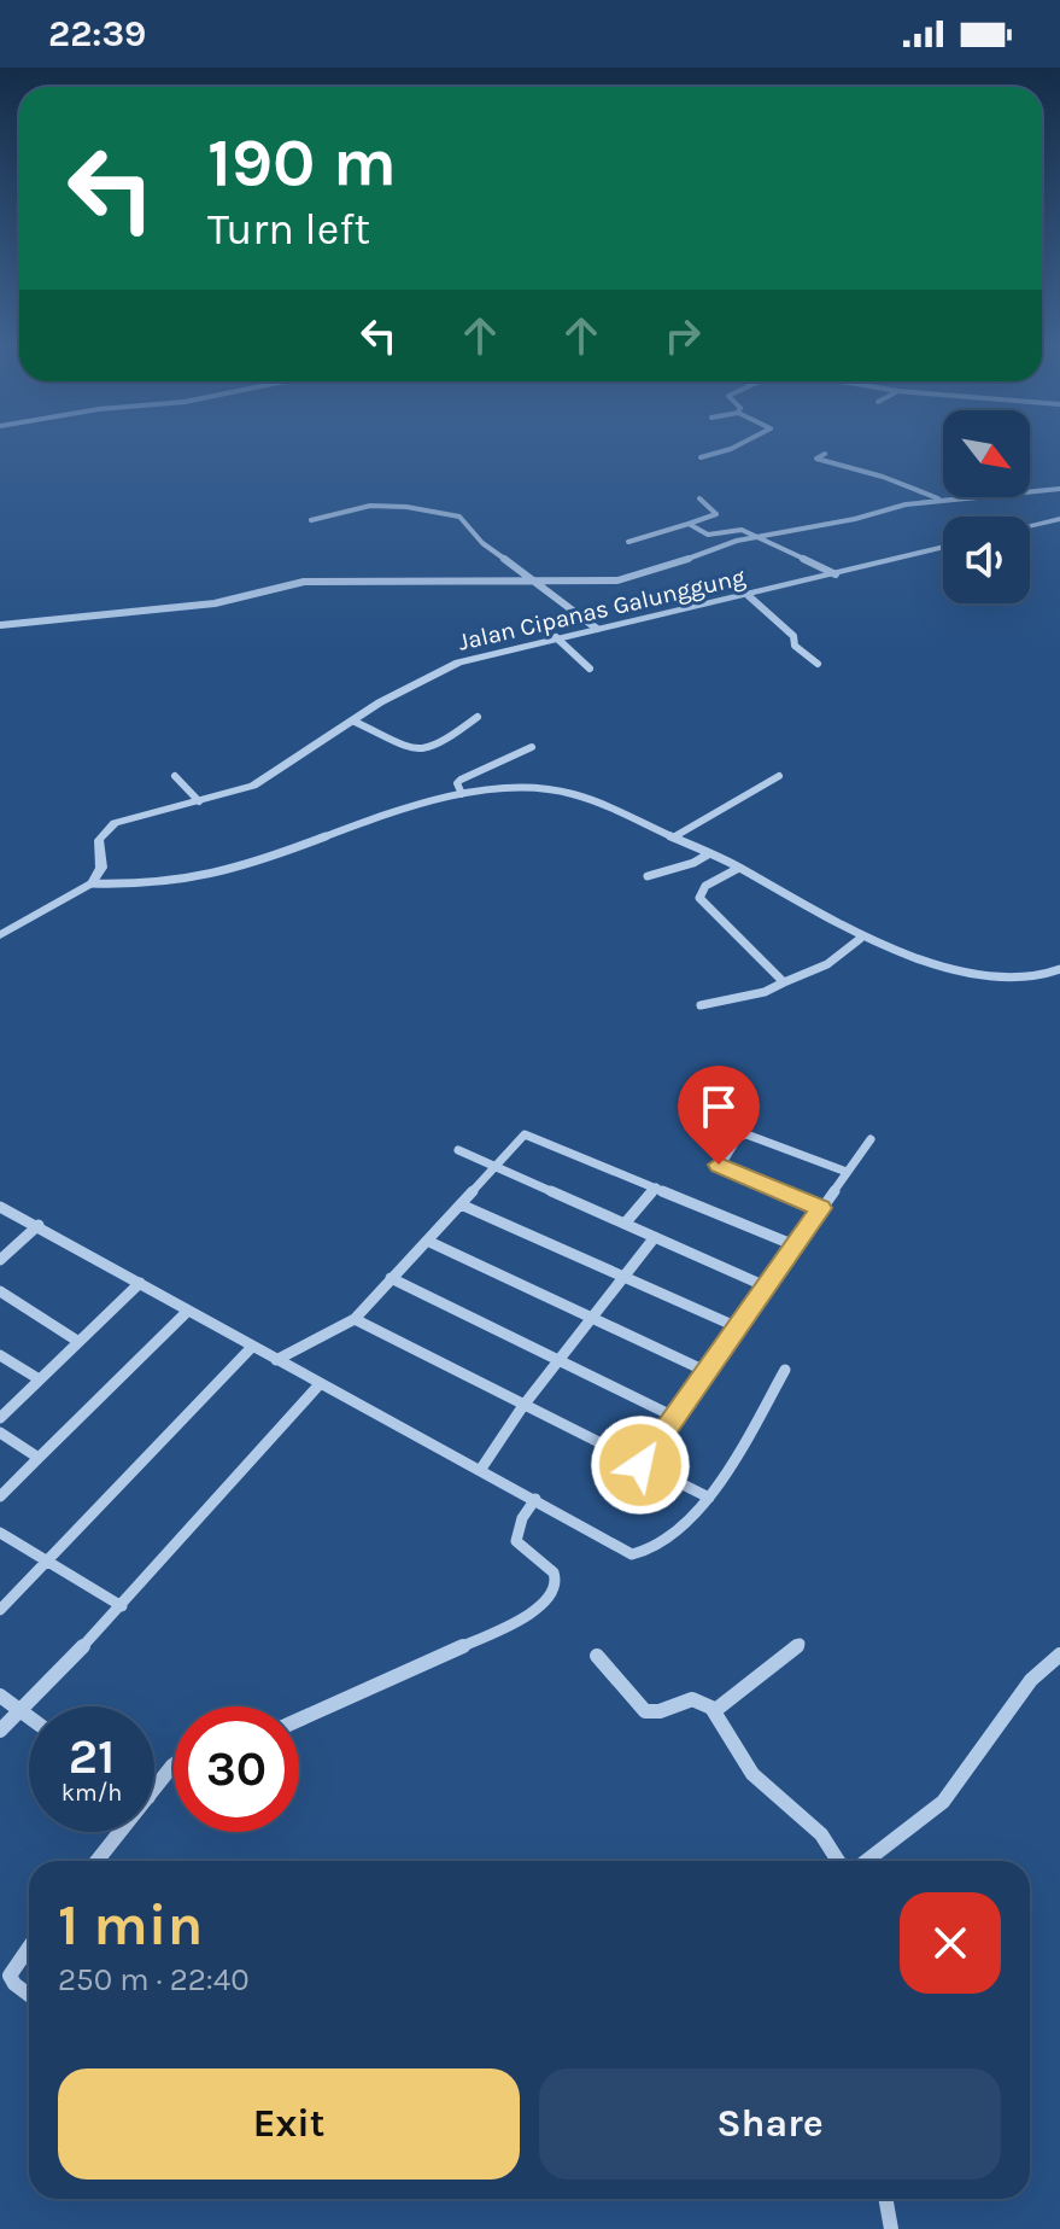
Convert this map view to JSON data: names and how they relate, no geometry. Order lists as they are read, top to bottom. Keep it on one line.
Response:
{"streets":{"street":["Jalan Cipanas Galunggung"]},"north":"bottom right","page":{"status":"22:39","turn":["190 m","Turn left"],"speed":"21 km/h","limit":"30","heading":["1 min","250 m · 22:40"],"buttons":["Exit","Share"]}}
